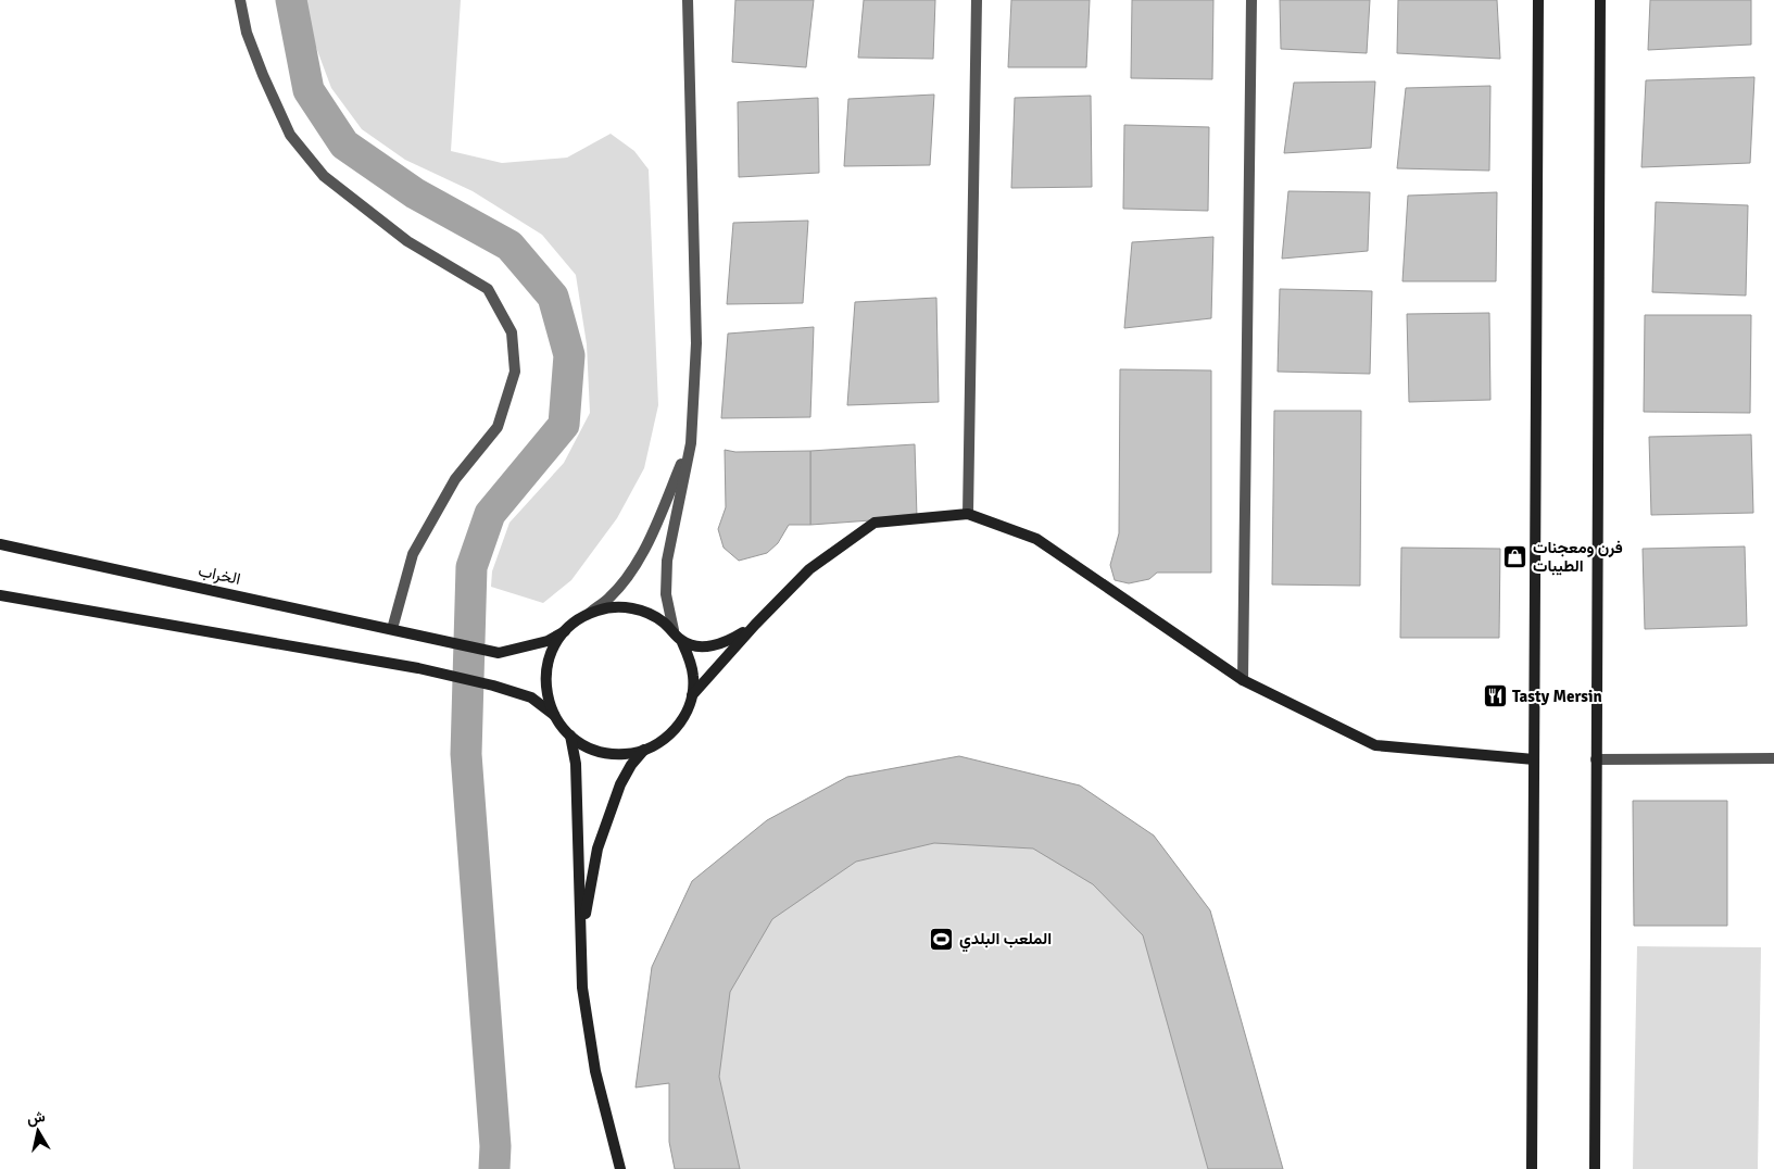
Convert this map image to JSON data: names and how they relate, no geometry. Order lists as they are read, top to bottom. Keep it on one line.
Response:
{"streets":{"main road":["الخراب"]},"places":{"shop":["فرن ومعجنات الطيبات"],"restaurant":["Tasty Mersin"],"sports":["الملعب البلدي"]},"north":"top"}
